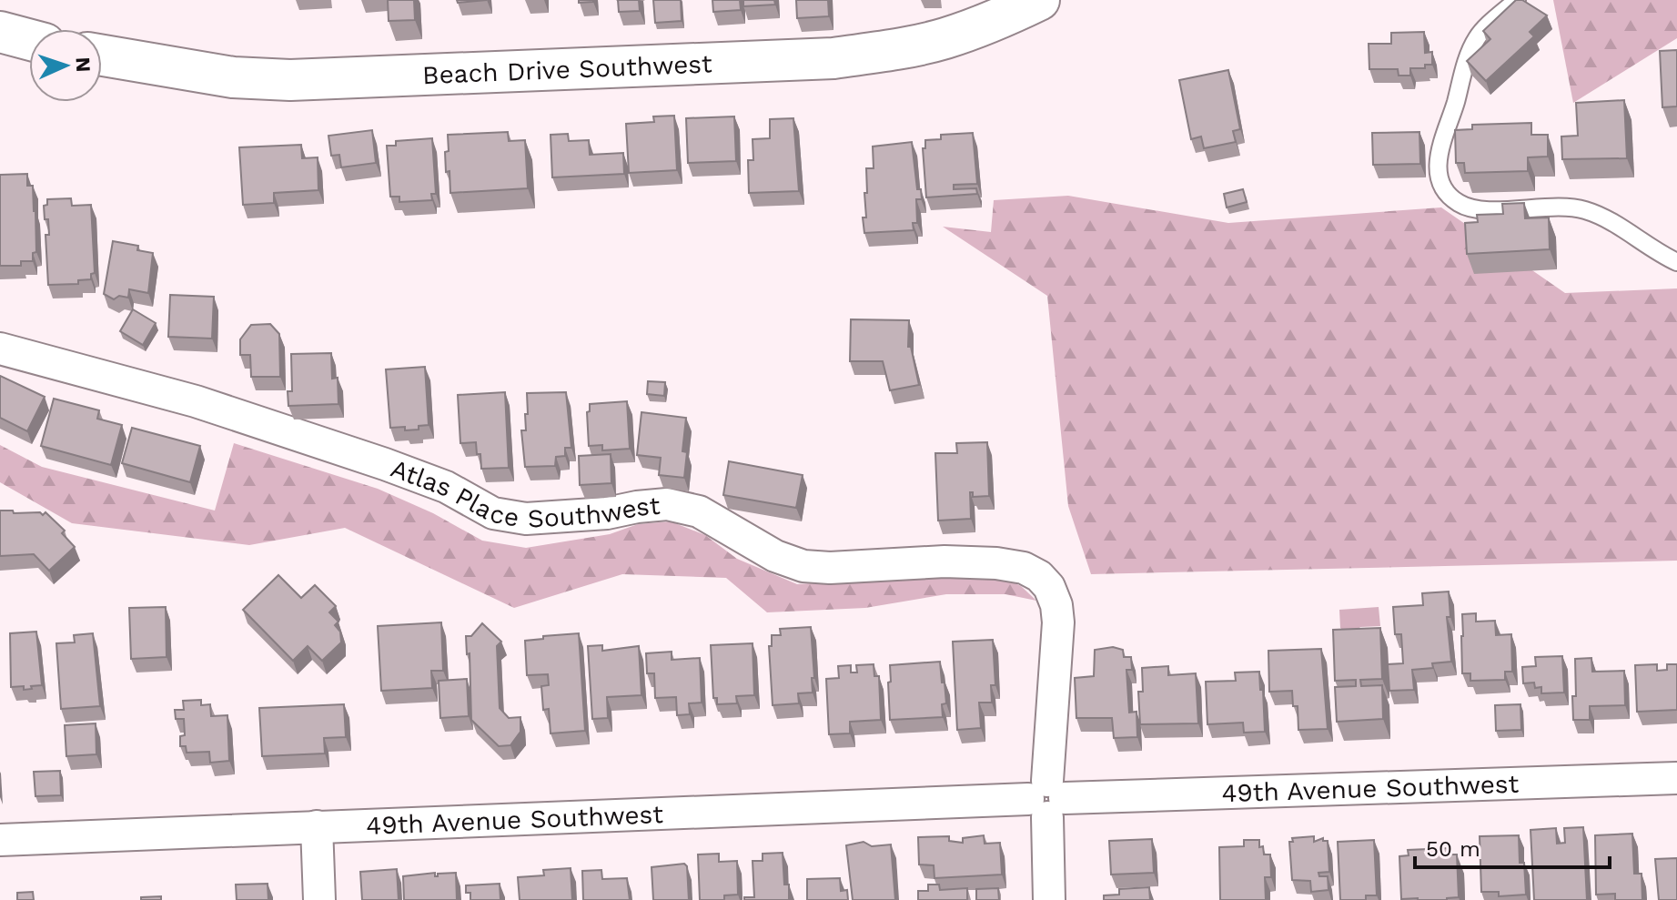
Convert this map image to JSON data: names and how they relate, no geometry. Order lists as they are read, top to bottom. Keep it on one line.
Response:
{"streets":{"main road":["Beach Drive Southwest"],"street":["Atlas Place Southwest","49th Avenue Southwest"]},"crossings":[["Atlas Place Southwest","49th Avenue Southwest"]],"scale_bar":"50 m","north":"right"}
